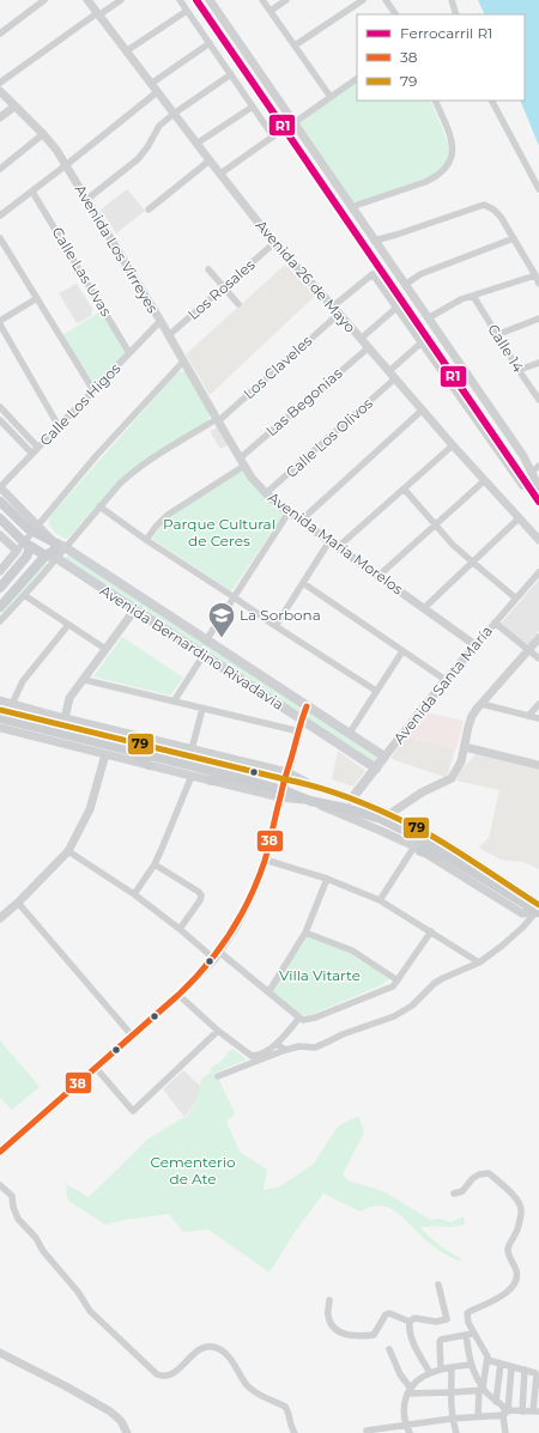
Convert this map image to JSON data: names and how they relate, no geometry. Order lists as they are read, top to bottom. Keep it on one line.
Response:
{"streets":{"main road":["Avenida Bernardino Rivadavia","Avenida Santa María"],"street":["Avenida Los Virreyes","Calle Las Uvas","Avenida 26 de Mayo","Los Rosales","Calle 14","Los Claveles","Las Begonias","Calle Los Higos","Calle Los Olivos","Avenida María Morelos"]},"crossings":[["Avenida Los Virreyes","Los Rosales"],["Avenida Los Virreyes","Los Claveles"],["Avenida Los Virreyes","Calle Los Higos"],["Avenida Los Virreyes","Avenida María Morelos"],["Calle Las Uvas","Calle Los Higos"],["Avenida 26 de Mayo","Los Rosales"],["Avenida 26 de Mayo","Los Claveles"],["Avenida 26 de Mayo","Las Begonias"],["Avenida 26 de Mayo","Calle Los Olivos"],["Los Claveles","Avenida María Morelos"],["Los Claveles","Avenida Bernardino Rivadavia"],["Las Begonias","Avenida María Morelos"],["Calle Los Olivos","Avenida María Morelos"],["Avenida María Morelos","Avenida Santa María"],["Avenida Bernardino Rivadavia","Avenida Santa María"]],"parks":["Parque Cultural de Ceres","Villa Vitarte","Cementerio de Ate"],"places":{"school or university":["La Sorbona"]},"lines":["rail line R1","transit line 38","transit line 79"],"legend":["Ferrocarril R1","38","79"]}
